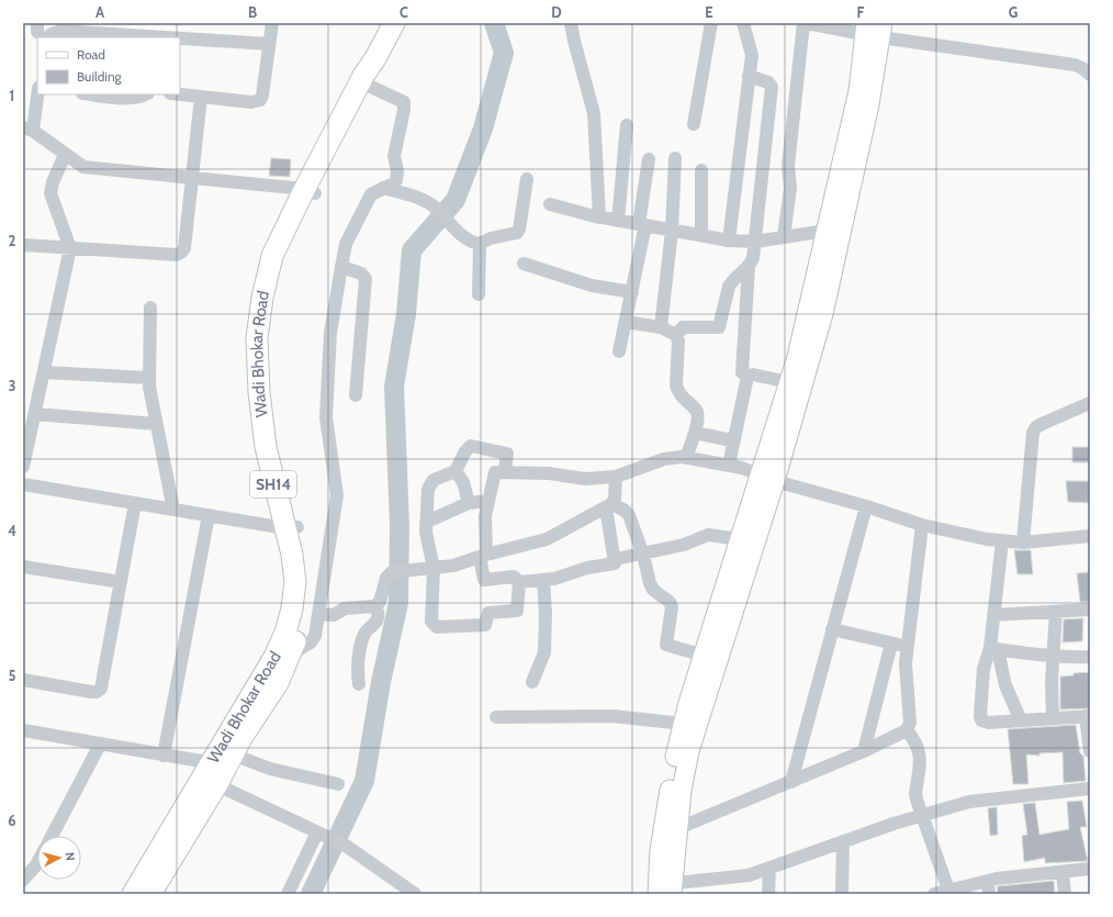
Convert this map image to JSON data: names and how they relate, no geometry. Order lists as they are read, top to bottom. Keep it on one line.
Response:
{"streets":{"main road":["Wadi Bhokar Road","SH14"]},"legend":["Road","Building"],"north":"right","grid":{"columns":["A","B","C","D","E","F","G"],"rows":["1","2","3","4","5","6"]}}
